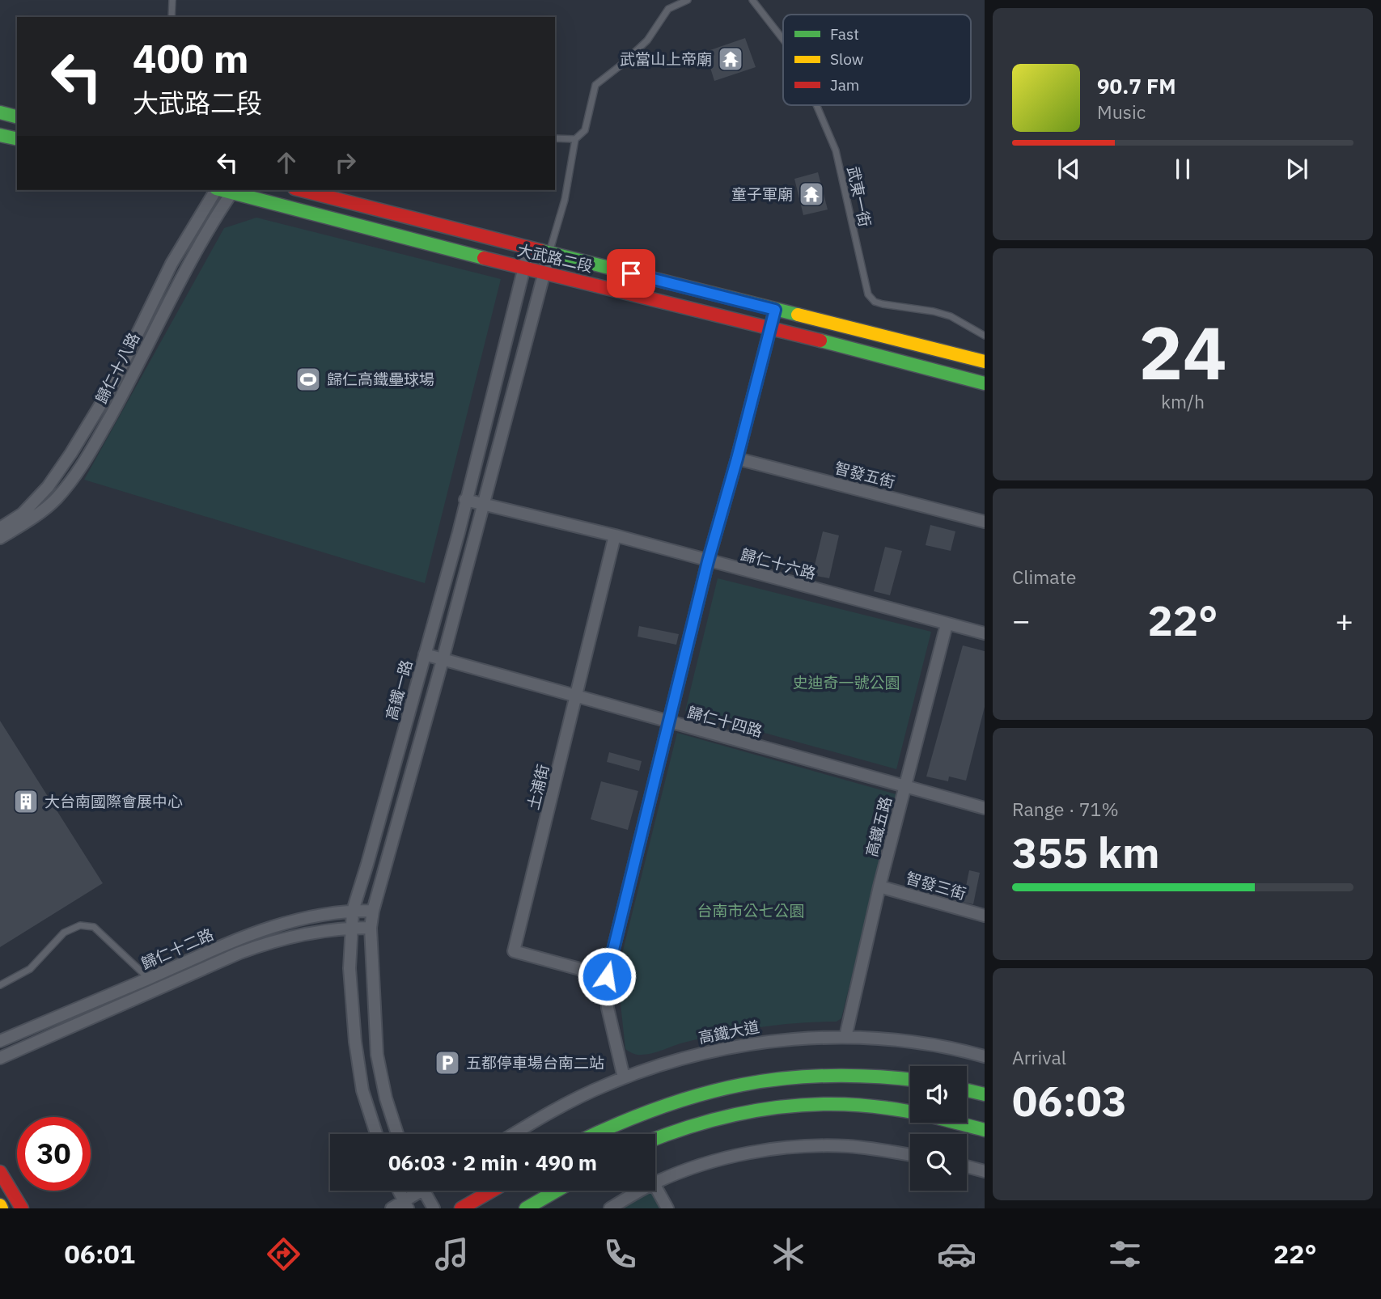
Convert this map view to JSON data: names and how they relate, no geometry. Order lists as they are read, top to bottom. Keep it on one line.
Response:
{"streets":{"street":["大武路二段","歸仁十八路","智發五街","歸仁十六路","高鐵一路","歸仁十四路","土浦街","高鐵五路","智發三街","歸仁十二路","高鐵大道"],"lane":["武東一街"]},"crossings":[["大武路二段","歸仁十八路"],["大武路二段","高鐵一路"],["歸仁十六路","高鐵一路"],["歸仁十六路","土浦街"],["歸仁十六路","高鐵五路"],["高鐵一路","歸仁十四路"],["高鐵一路","歸仁十二路"],["歸仁十四路","土浦街"],["歸仁十四路","高鐵五路"],["高鐵五路","智發三街"],["高鐵五路","高鐵大道"]],"parks":["史迪奇一號公園","台南市公七公園"],"places":{"temple":["武當山上帝廟","童子軍廟"],"sports":["歸仁高鐵壘球場"],"building":["大台南國際會展中心"],"parking":["五都停車場台南二站"]},"legend":["Fast","Slow","Jam"],"page":{"turn":["400 m","大武路二段"],"song":["90.7 FM","Music"],"tile":[["24","km/h"],"Climate",["Range · 71%","355 km"],["Arrival","06:03"]],"heat":["−","22°","+"],"limit":"30","trip":"06:03 · 2 min · 490 m","tabs":["06:01","22°"]}}
